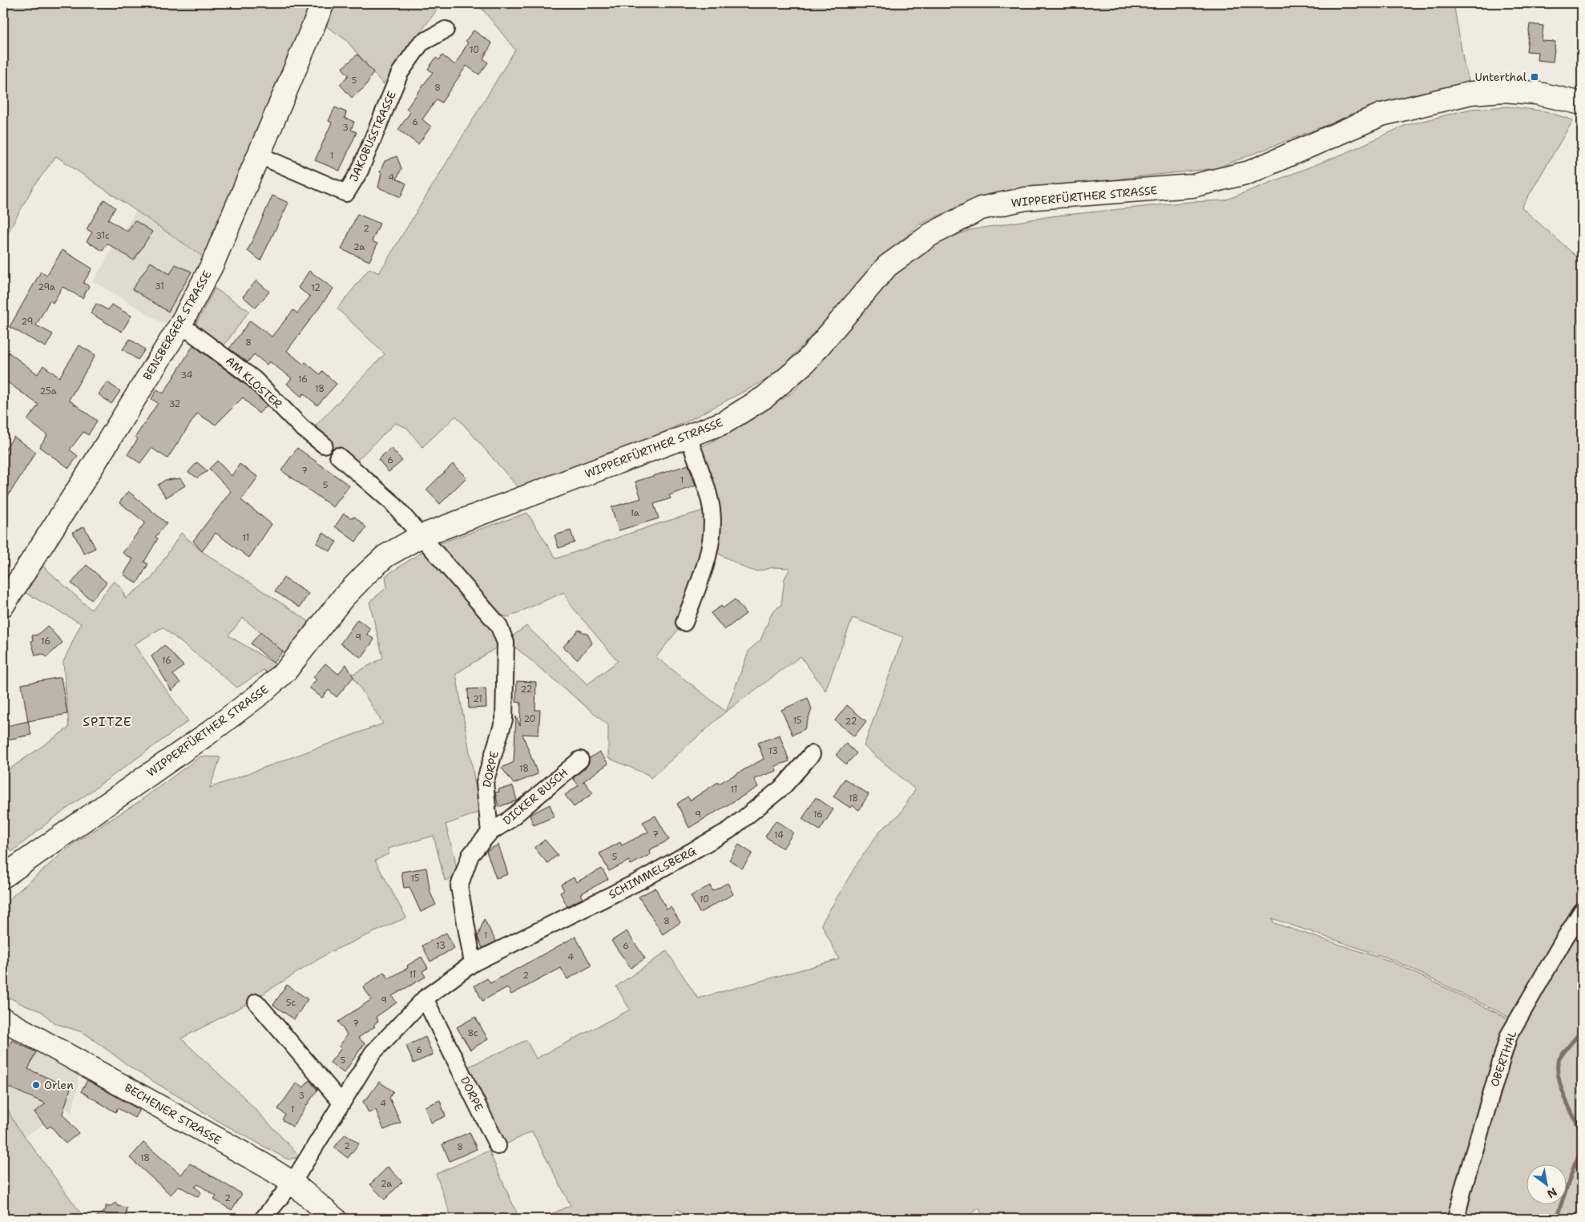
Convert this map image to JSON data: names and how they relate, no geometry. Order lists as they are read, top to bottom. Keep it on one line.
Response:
{"streets":{"main road":["WIPPERFÜRTHER STRASSE","BENSBERGER STRASSE","BECHENER STRASSE"],"street":["JAKOBUSSTRASSE","AM KLOSTER","DORPE","DICKER BUSCH","SCHIMMELSBERG","OBERTHAL"]},"crossings":[["JAKOBUSSTRASSE","BENSBERGER STRASSE"],["WIPPERFÜRTHER STRASSE","DORPE"],["BENSBERGER STRASSE","AM KLOSTER"],["DORPE","DICKER BUSCH"]],"districts":["SPITZE"],"places":{"transit":["Unterthal"],"other":["Orlen"]},"house_numbers":["10","5","8","6","3","1","4","2","31c","2a","31","29a","12","29","8","34","16","18","25a","32","6","7","1","5","1a","11","9","16","16","22","21","20","15","22","13","18","11","18","9","16","7","14","5","15","10","8","1","13","6","4","11","2","9","5c","7","8c","6","5","3","4","1","2","8","18","2a","2"],"north":"bottom right"}
